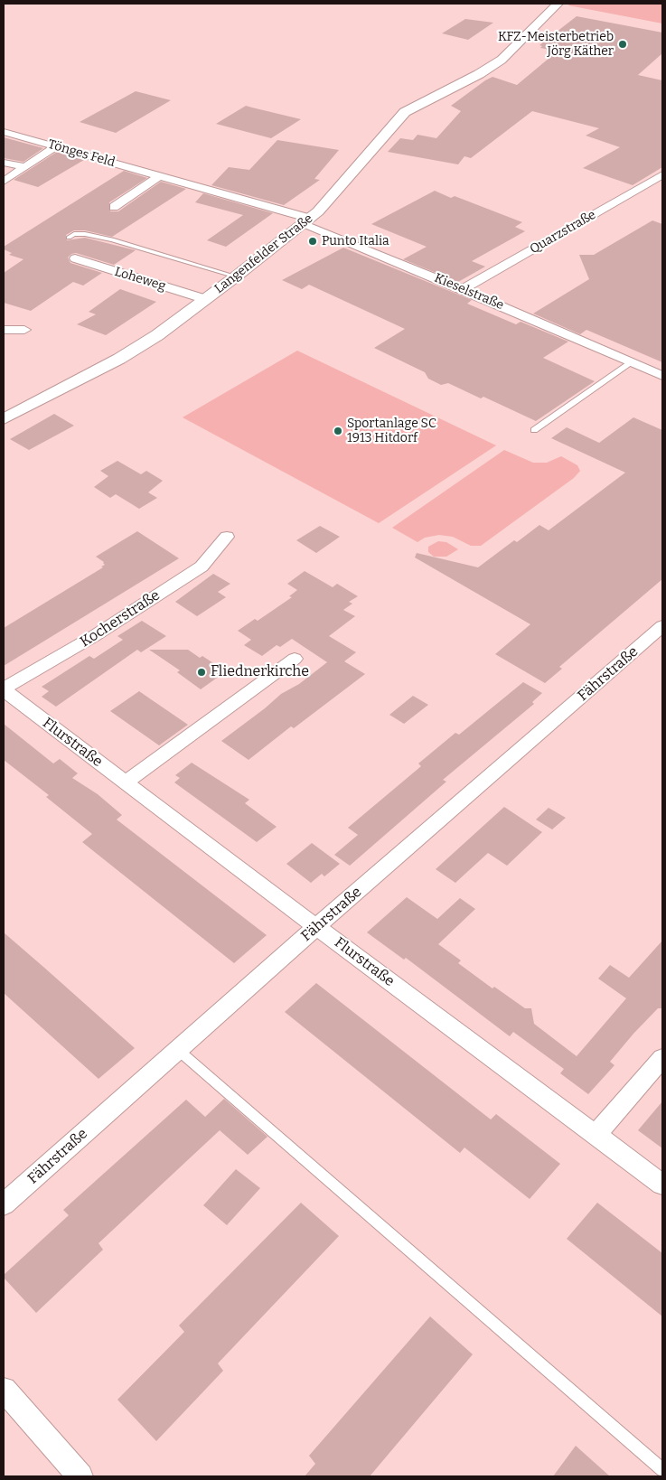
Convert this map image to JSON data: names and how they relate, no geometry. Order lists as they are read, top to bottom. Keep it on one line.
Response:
{"streets":{"street":["Tönges Feld","Quarzstraße","Langenfelder Straße","Loheweg","Kieselstraße","Kocherstraße","Fährstraße","Flurstraße"]},"crossings":[["Tönges Feld","Langenfelder Straße"],["Tönges Feld","Kieselstraße"],["Quarzstraße","Kieselstraße"],["Langenfelder Straße","Loheweg"],["Langenfelder Straße","Kieselstraße"],["Kocherstraße","Flurstraße"],["Fährstraße","Flurstraße"]],"places":["KFZ-Meisterbetrieb Jörg Käther","Punto Italia","Sportanlage SC 1913 Hitdorf","Fliednerkirche"]}
